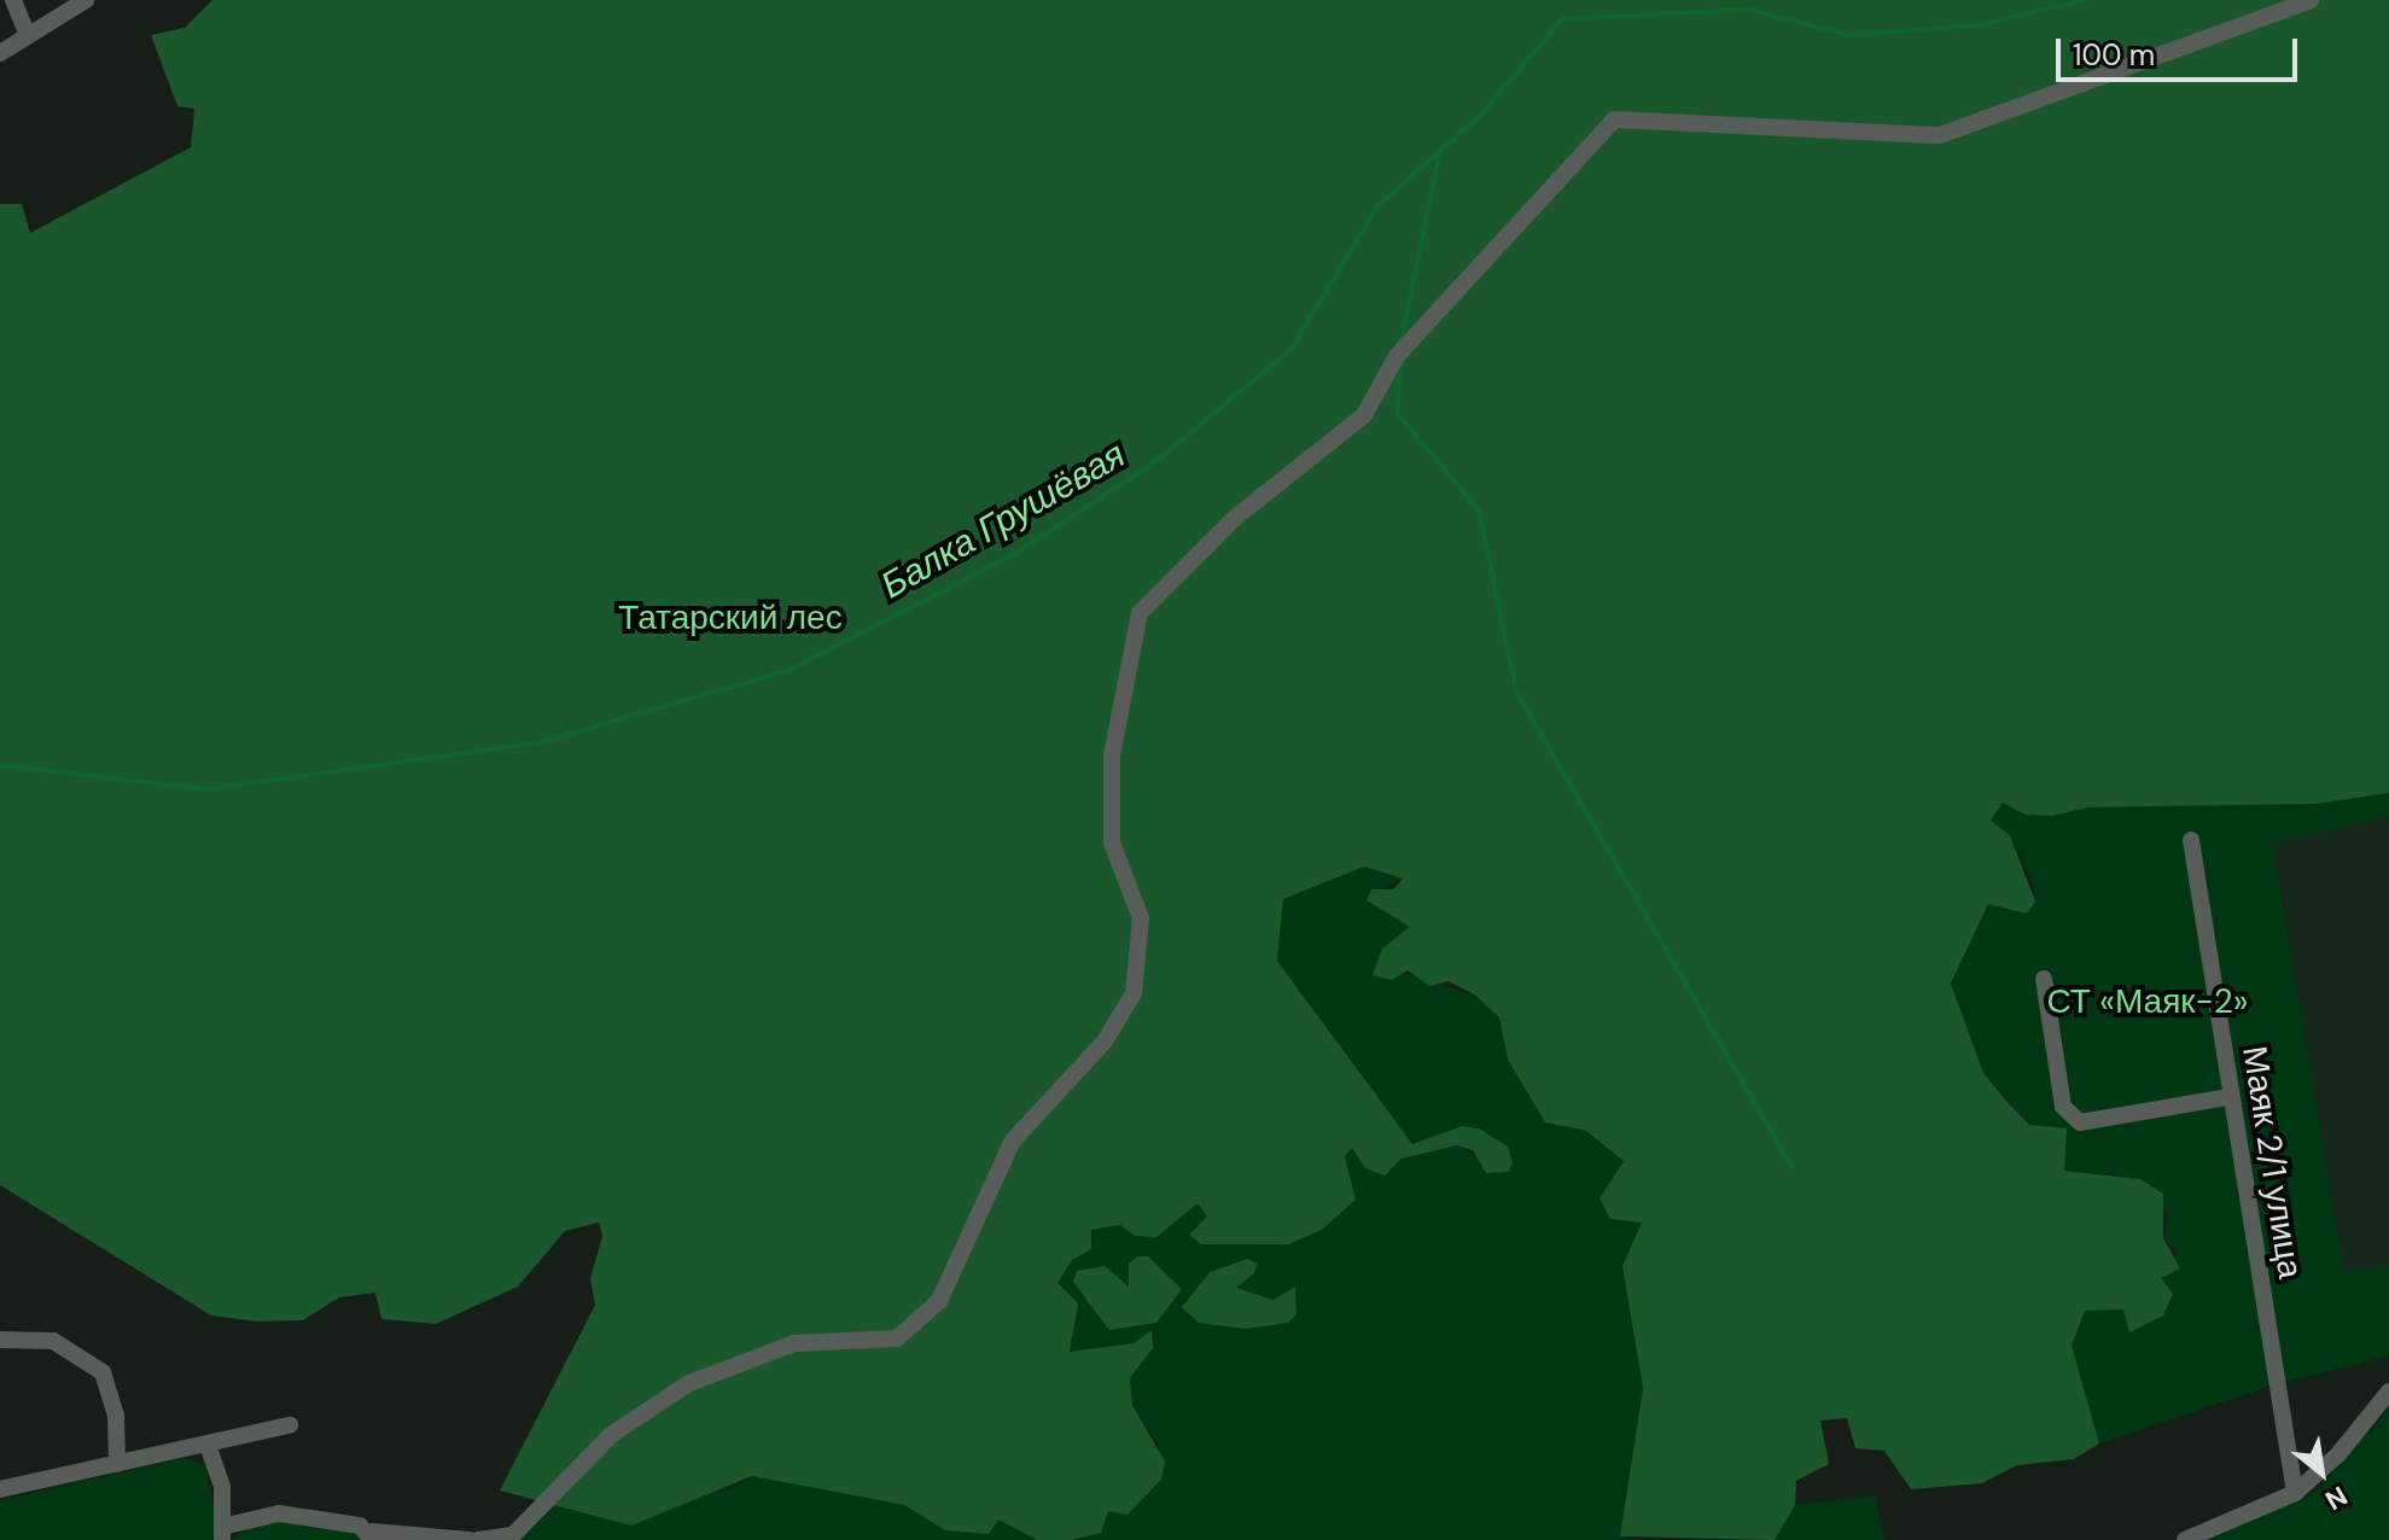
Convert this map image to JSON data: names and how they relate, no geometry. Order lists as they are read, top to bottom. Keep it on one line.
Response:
{"streets":{"street":["Маяк 2/1 улица"]},"water":["Балка Грушёвая"],"parks":["Татарский лес","СТ «Маяк-2»"],"scale_bar":"100 m","north":"bottom right"}
